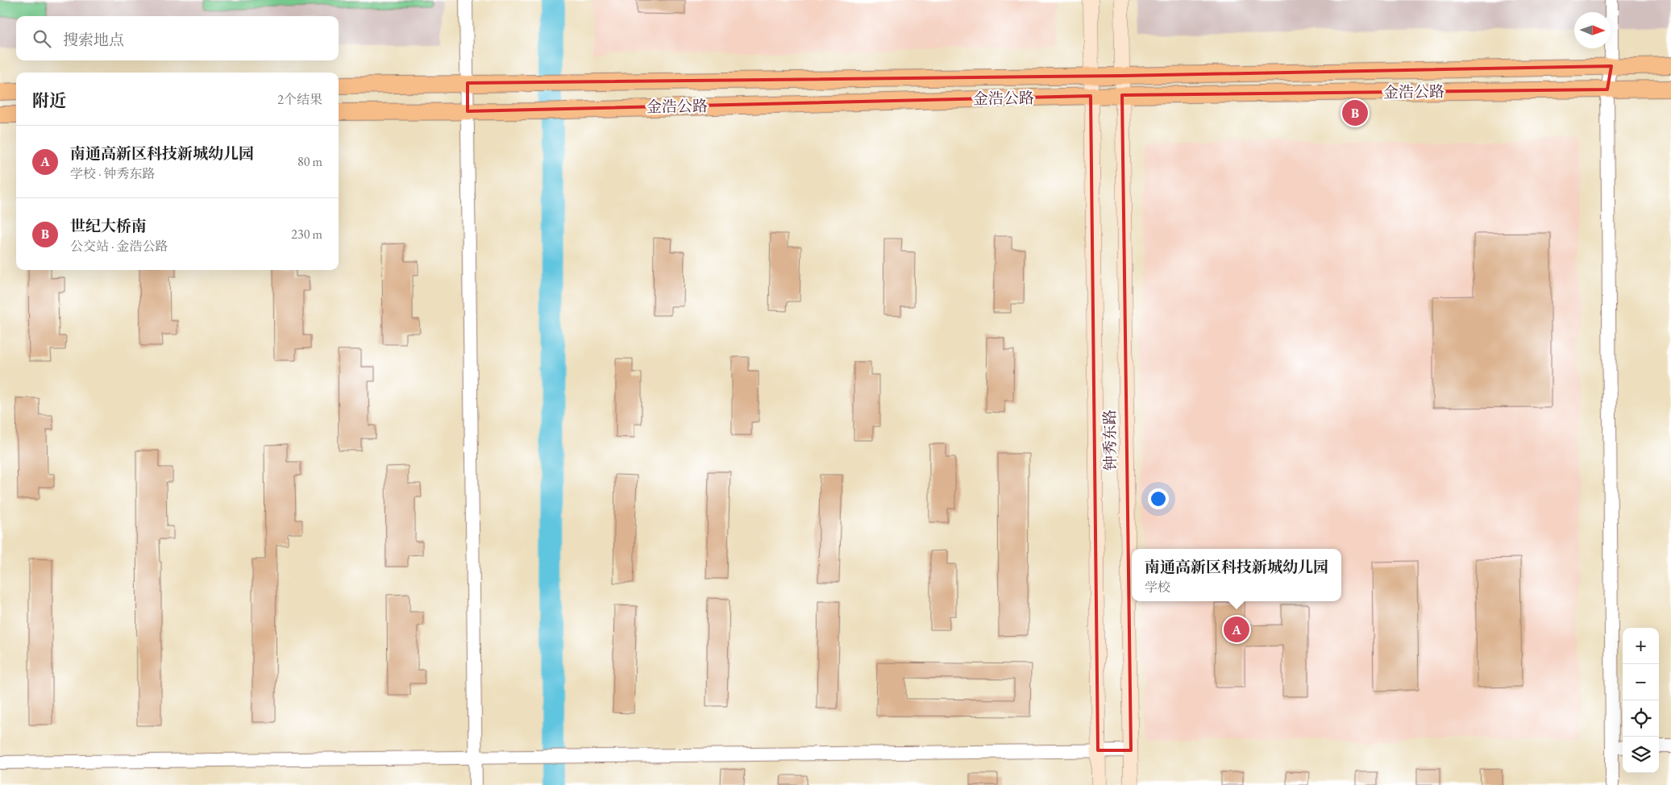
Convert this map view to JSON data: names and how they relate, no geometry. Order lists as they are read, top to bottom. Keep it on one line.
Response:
{"streets":{"main road":["金浩公路","钟秀东路"]},"crossings":[["金浩公路","钟秀东路"]],"north":"right","page":{"search":"搜索地点","heading":["附近","2个结果"],"pins":["B","A"],"list":[{"mark":"A","name":"南通高新区科技新城幼儿园","note":"学校 · 钟秀东路","value":"80 m"},{"mark":"B","name":"世纪大桥南","note":"公交站 · 金浩公路","value":"230 m"}],"popup":["南通高新区科技新城幼儿园","学校"],"map_buttons":["+","−"]}}
